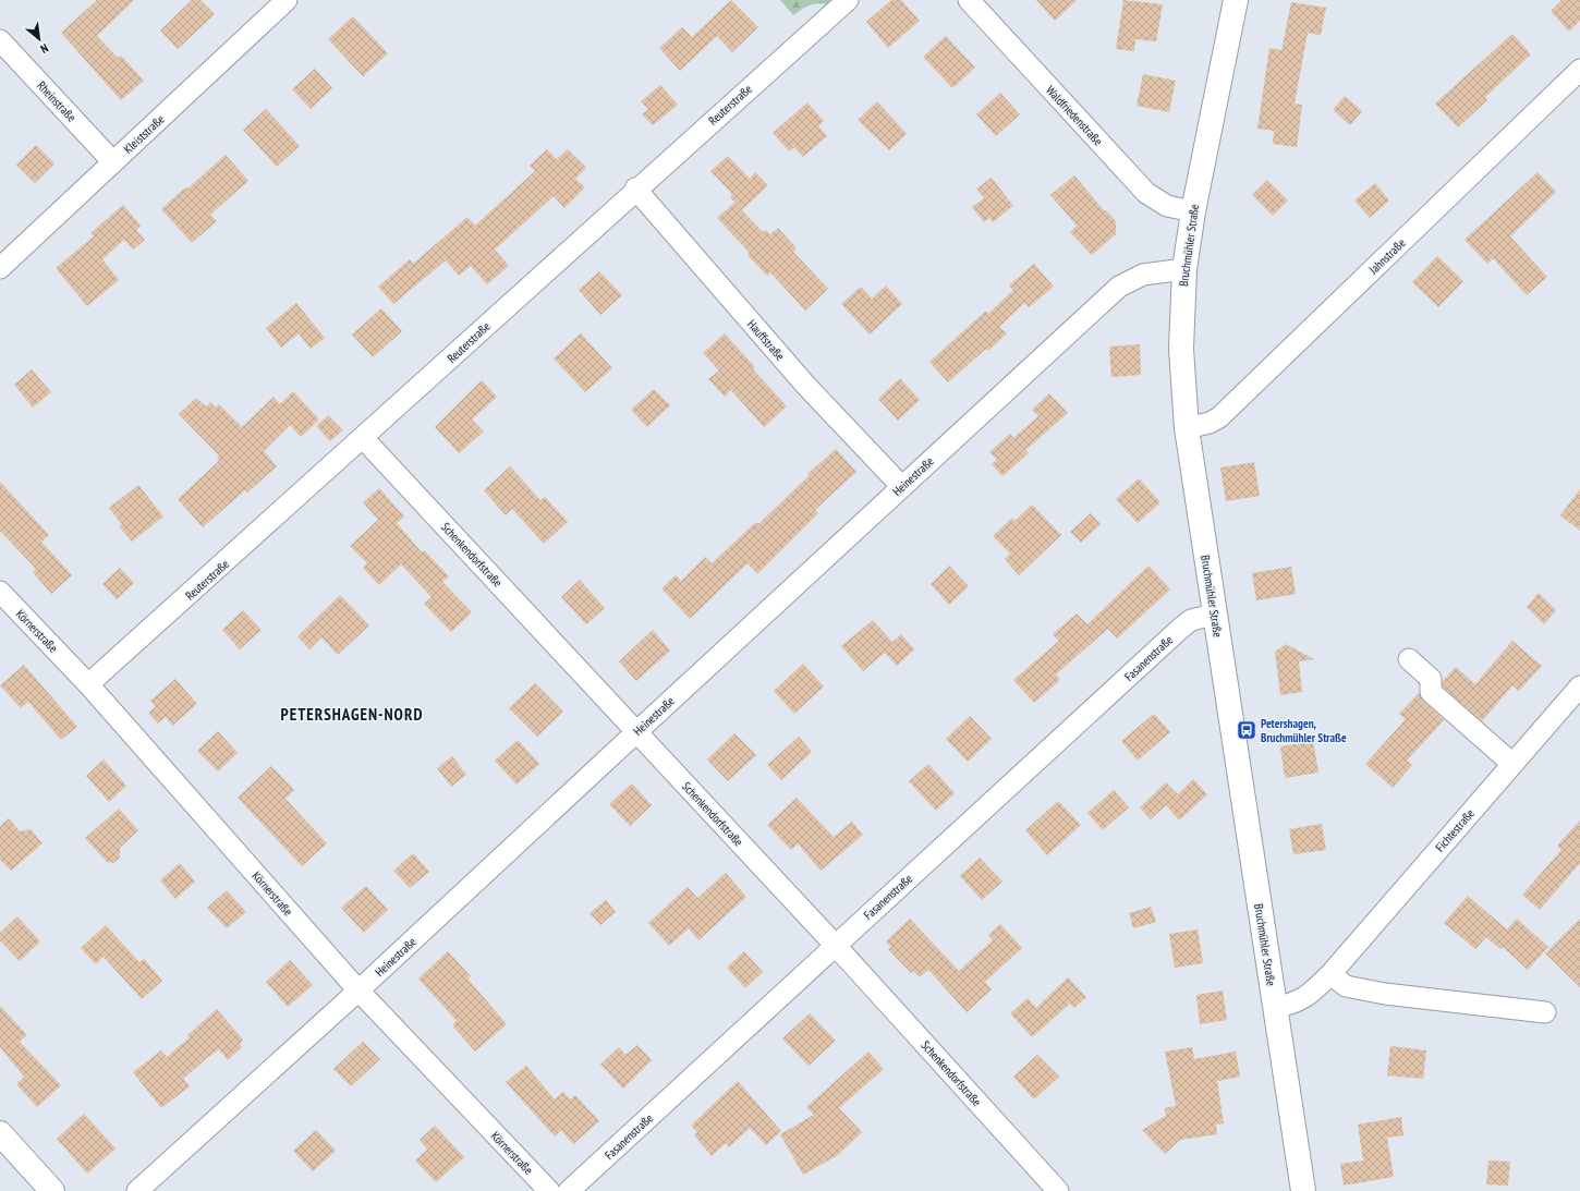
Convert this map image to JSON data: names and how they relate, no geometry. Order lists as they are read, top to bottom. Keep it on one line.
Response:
{"streets":{"street":["Rheinstraße","Reuterstraße","Waldfriedenstraße","Kleiststraße","Bruchmühler Straße","Jahnstraße","Hauffstraße","Heinestraße","Schenkendorfstraße","Körnerstraße","Fasanenstraße","Fichtestraße"]},"crossings":[["Rheinstraße","Kleiststraße"],["Reuterstraße","Hauffstraße"],["Reuterstraße","Schenkendorfstraße"],["Reuterstraße","Körnerstraße"],["Waldfriedenstraße","Bruchmühler Straße"],["Bruchmühler Straße","Jahnstraße"],["Bruchmühler Straße","Heinestraße"],["Bruchmühler Straße","Fasanenstraße"],["Bruchmühler Straße","Fichtestraße"],["Hauffstraße","Heinestraße"],["Heinestraße","Schenkendorfstraße"],["Heinestraße","Körnerstraße"],["Schenkendorfstraße","Fasanenstraße"]],"districts":["PETERSHAGEN-NORD"],"places":{"bus stop":["Petershagen, Bruchmühler Straße"]},"north":"bottom right"}
